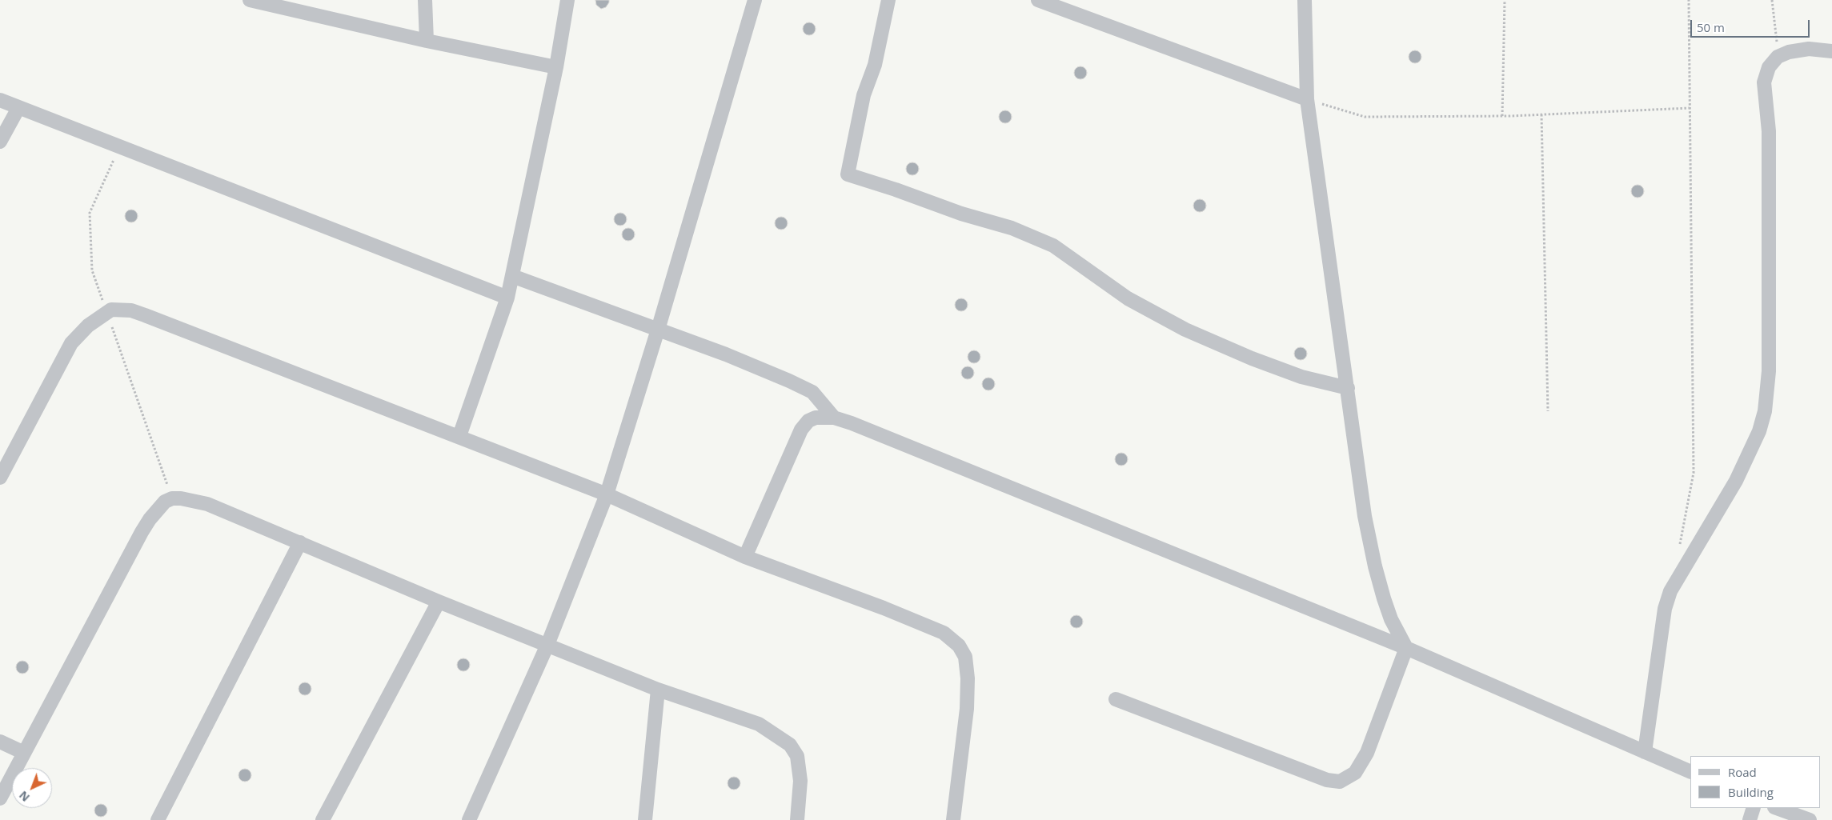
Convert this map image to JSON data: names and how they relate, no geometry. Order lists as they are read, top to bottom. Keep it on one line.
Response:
{"legend":["Road","Building"],"scale_bar":"50 m","north":"bottom left"}
